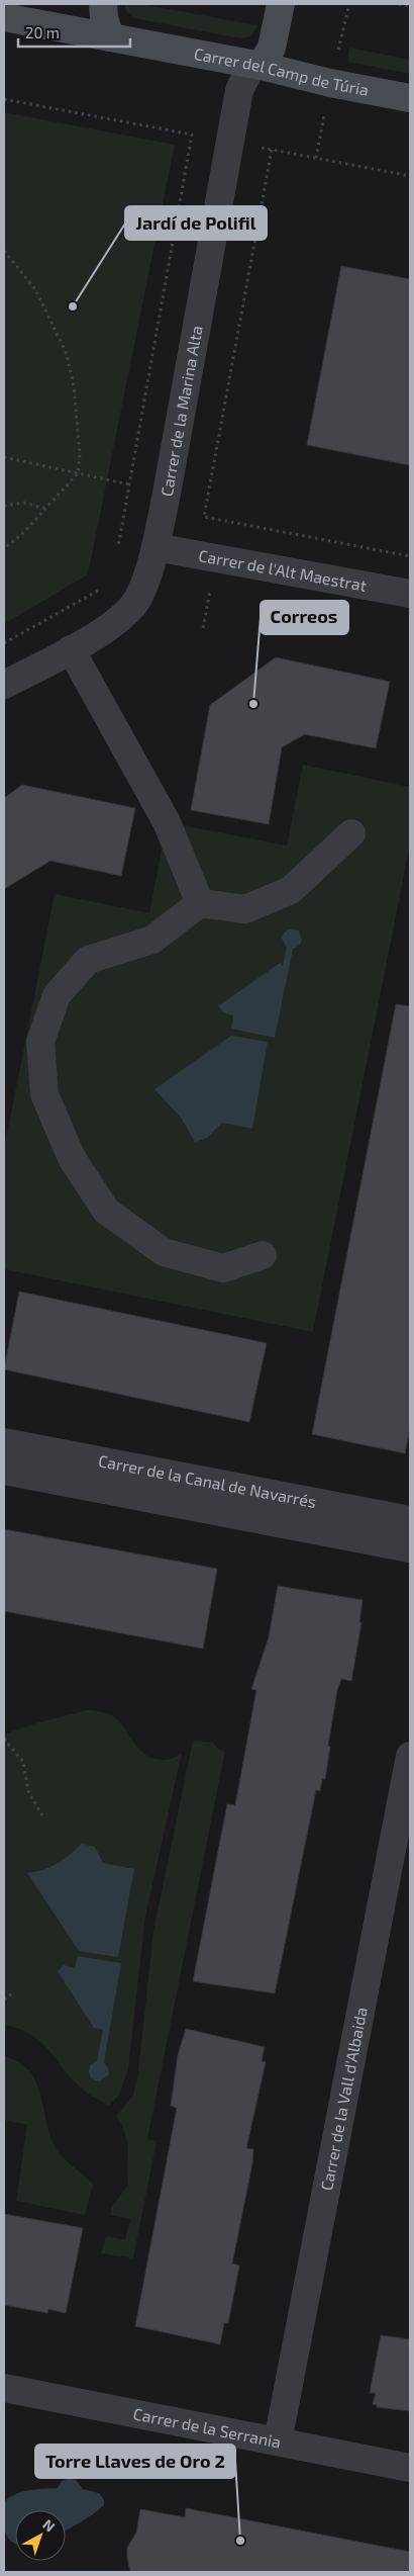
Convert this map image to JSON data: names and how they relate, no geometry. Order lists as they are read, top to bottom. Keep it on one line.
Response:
{"streets":{"main road":["Carrer del Camp de Túria"],"street":["Carrer de la Marina Alta","Carrer de l'Alt Maestrat","Carrer de la Canal de Navarrés","Carrer de la Vall d'Albaida","Carrer de la Serrania"]},"crossings":[["Carrer del Camp de Túria","Carrer de la Marina Alta"],["Carrer de la Marina Alta","Carrer de l'Alt Maestrat"],["Carrer de la Vall d'Albaida","Carrer de la Serrania"]],"places":["Jardí de Polifil","Correos","Torre Llaves de Oro 2"],"scale_bar":"20 m","north":"top right"}
